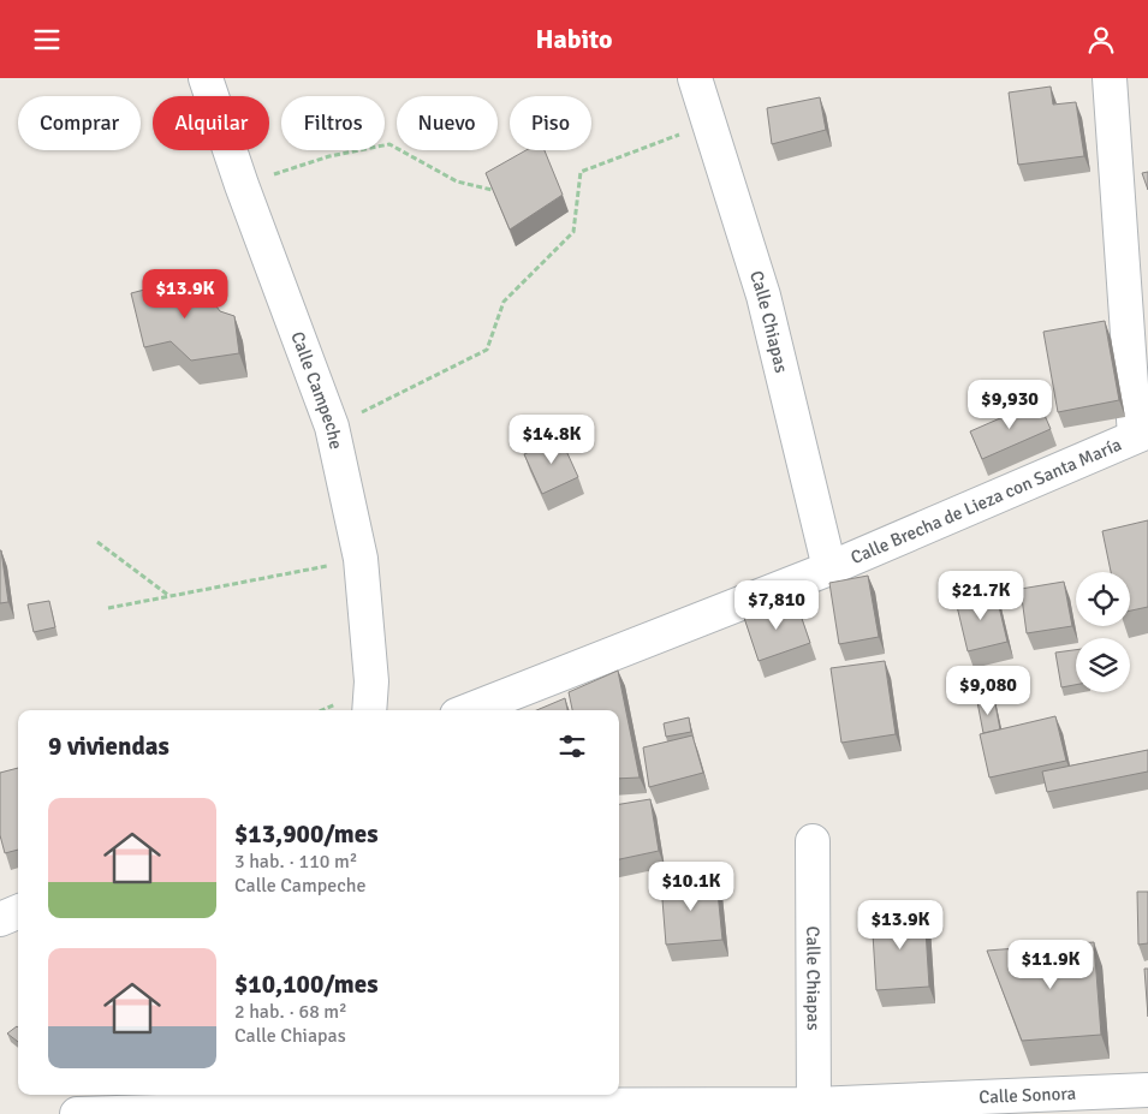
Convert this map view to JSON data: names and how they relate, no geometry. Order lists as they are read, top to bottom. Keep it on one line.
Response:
{"streets":{"street":["Calle Chiapas","Calle Campeche","Calle Brecha de Lieza con Santa María","Calle Sonora"]},"crossings":[["Calle Chiapas","Calle Brecha de Lieza con Santa María"],["Calle Chiapas","Calle Sonora"]],"page":{"header":"Habito","chip":["Comprar","Alquilar","Filtros","Nuevo","Piso"],"price":["$13.9K","$9,930","$14.8K","$21.7K","$7,810","$9,080","$10.1K","$13.9K","$11.9K"],"heading":"9 viviendas","list":[{"name":"$13,900/mes","note":"3 hab. · 110 m² · Calle Campeche"},{"name":"$10,100/mes","note":"2 hab. · 68 m² · Calle Chiapas"}]}}
